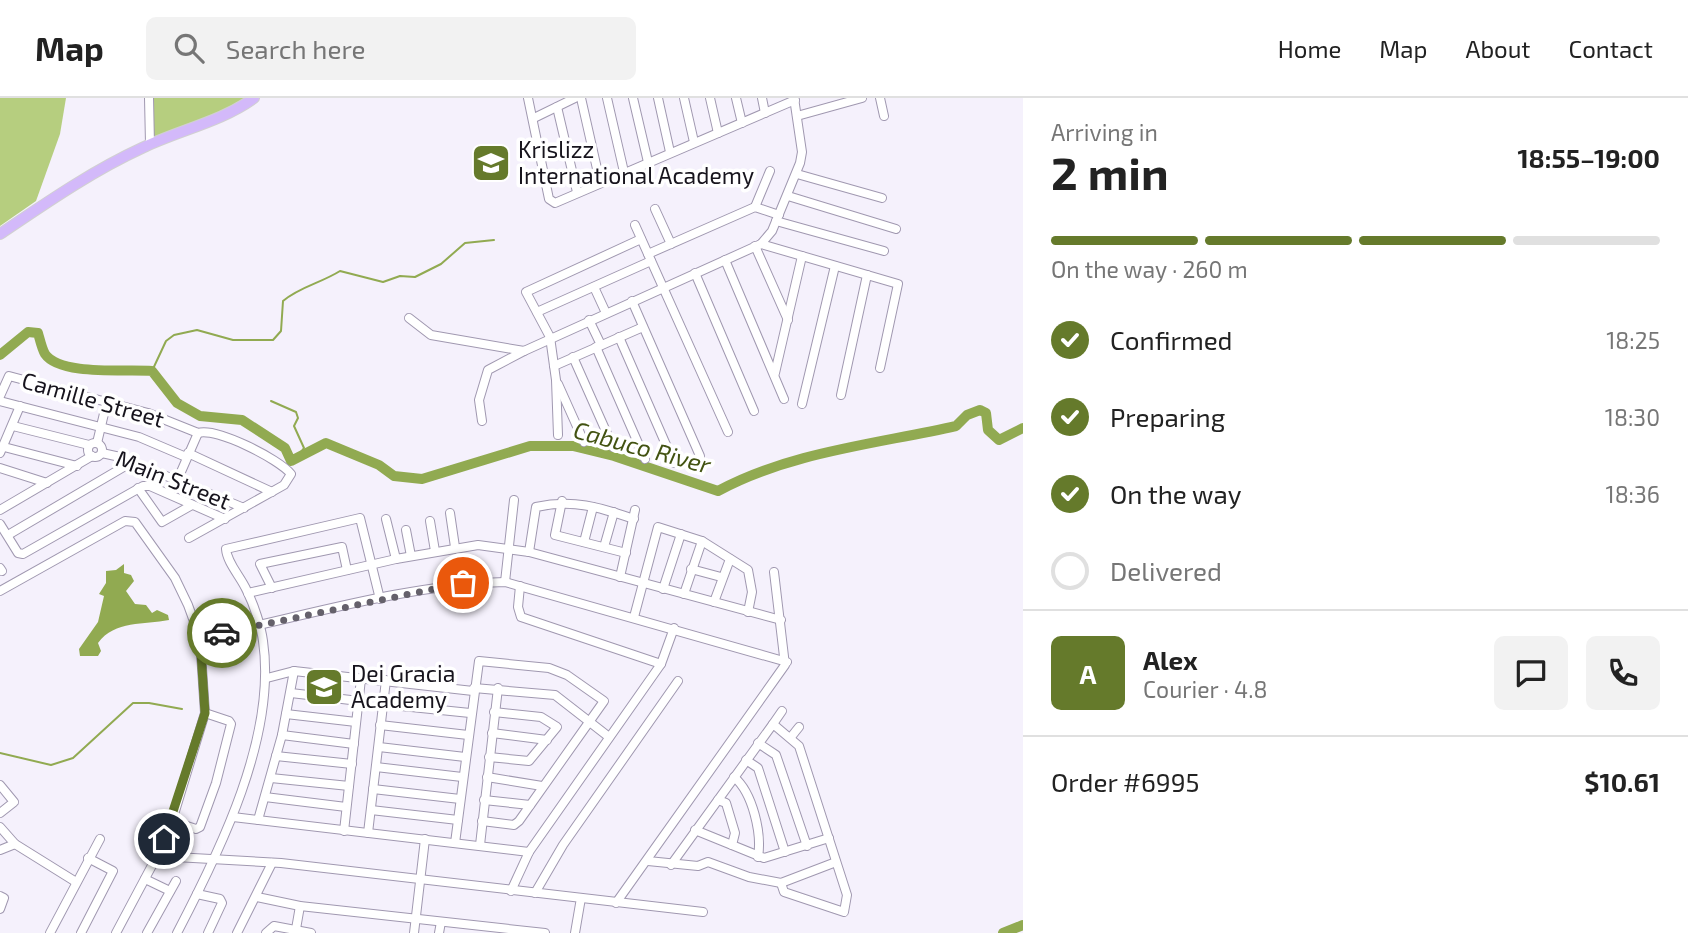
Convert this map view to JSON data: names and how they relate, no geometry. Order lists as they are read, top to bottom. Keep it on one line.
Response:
{"streets":{"street":["Camille Street","Main Street"]},"water":["Cabuco River"],"places":{"school or university":["Krislizz International Academy","Dei Gracia Academy"]},"page":{"header":"Map","search":"Search here","nav":["Home","Map","About","Contact"],"heading":["2 min","Arriving in","18:55–19:00"],"panel":["Alex","Courier · 4.8","Order #6995","$10.61"],"bar":"On the way · 260 m","list":[["Confirmed","18:25"],["Preparing","18:30"],["On the way","18:36"],"Delivered"],"round":"A"}}
